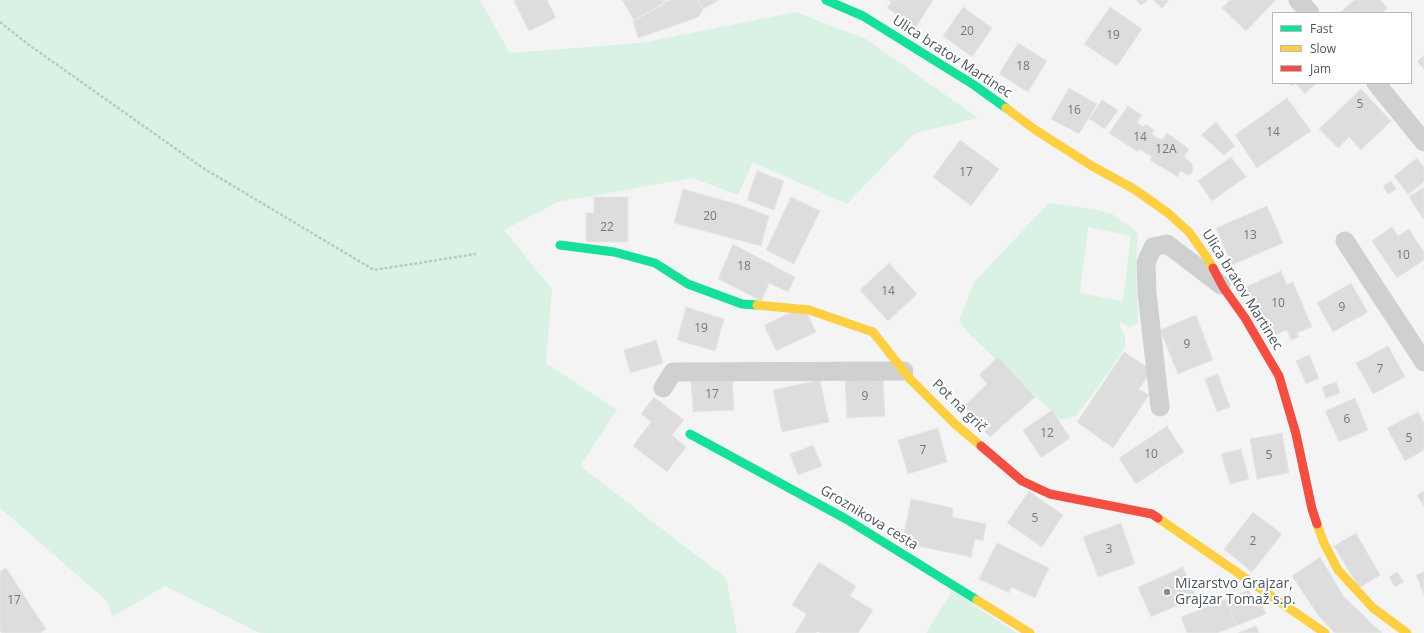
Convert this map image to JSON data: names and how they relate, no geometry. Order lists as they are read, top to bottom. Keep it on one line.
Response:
{"streets":{"street":["Ulica bratov Martinec","Pot na grič","Groznikova cesta"]},"places":["Mizarstvo Grajzar, Grajzar Tomaž s.p."],"house_numbers":["20","19","18","5","16","14","14","12A","17","20","22","13","10","18","14","10","9","19","9","7","17","9","6","12","5","7","10","5","5","2","3","17"],"legend":["Fast","Slow","Jam"]}
